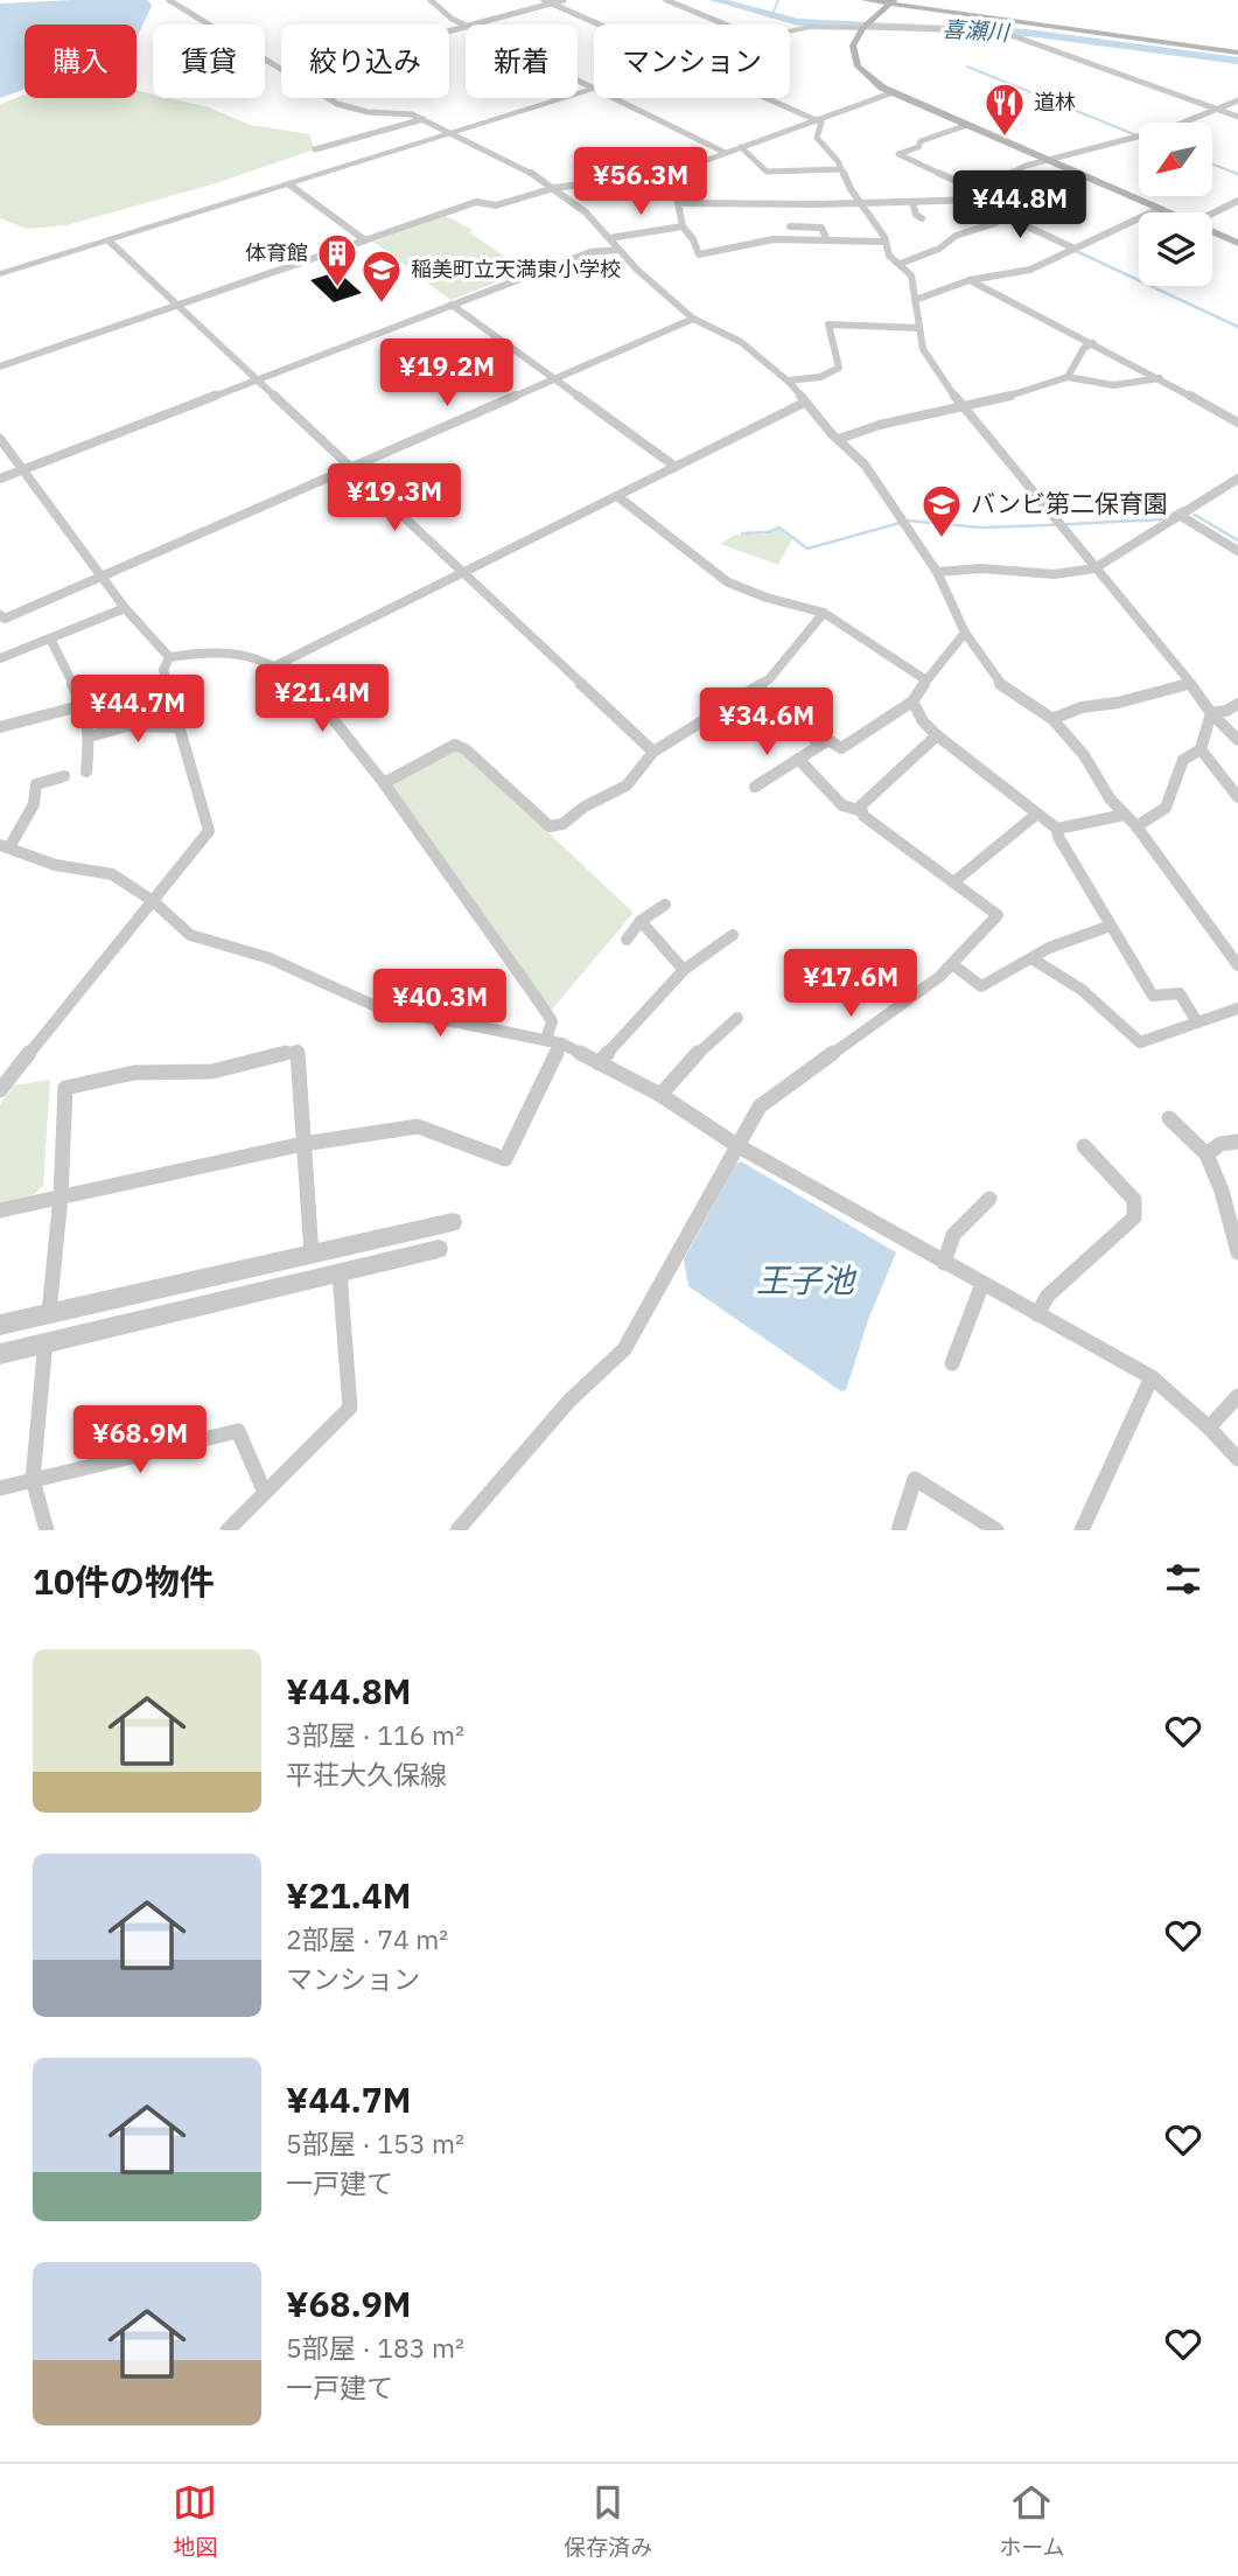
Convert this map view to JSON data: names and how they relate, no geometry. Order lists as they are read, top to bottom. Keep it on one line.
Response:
{"water":["喜瀬川","王子池"],"places":{"restaurant":["道林"],"building":["体育館"],"school or university":["稲美町立天満東小学校","バンビ第二保育園"]},"north":"bottom left","page":{"chip":["購入","賃貸","絞り込み","新着","マンション"],"price":["¥56.3M","¥44.8M","¥19.2M","¥19.3M","¥21.4M","¥44.7M","¥34.6M","¥17.6M","¥40.3M","¥68.9M"],"heading":"10件の物件","list":[{"name":"¥44.8M","note":"3部屋 · 116 m² · 平荘大久保線"},{"name":"¥21.4M","note":"2部屋 · 74 m² · マンション"},{"name":"¥44.7M","note":"5部屋 · 153 m² · 一戸建て"},{"name":"¥68.9M","note":"5部屋 · 183 m² · 一戸建て"}],"tabs":["地図","保存済み","ホーム"]}}
